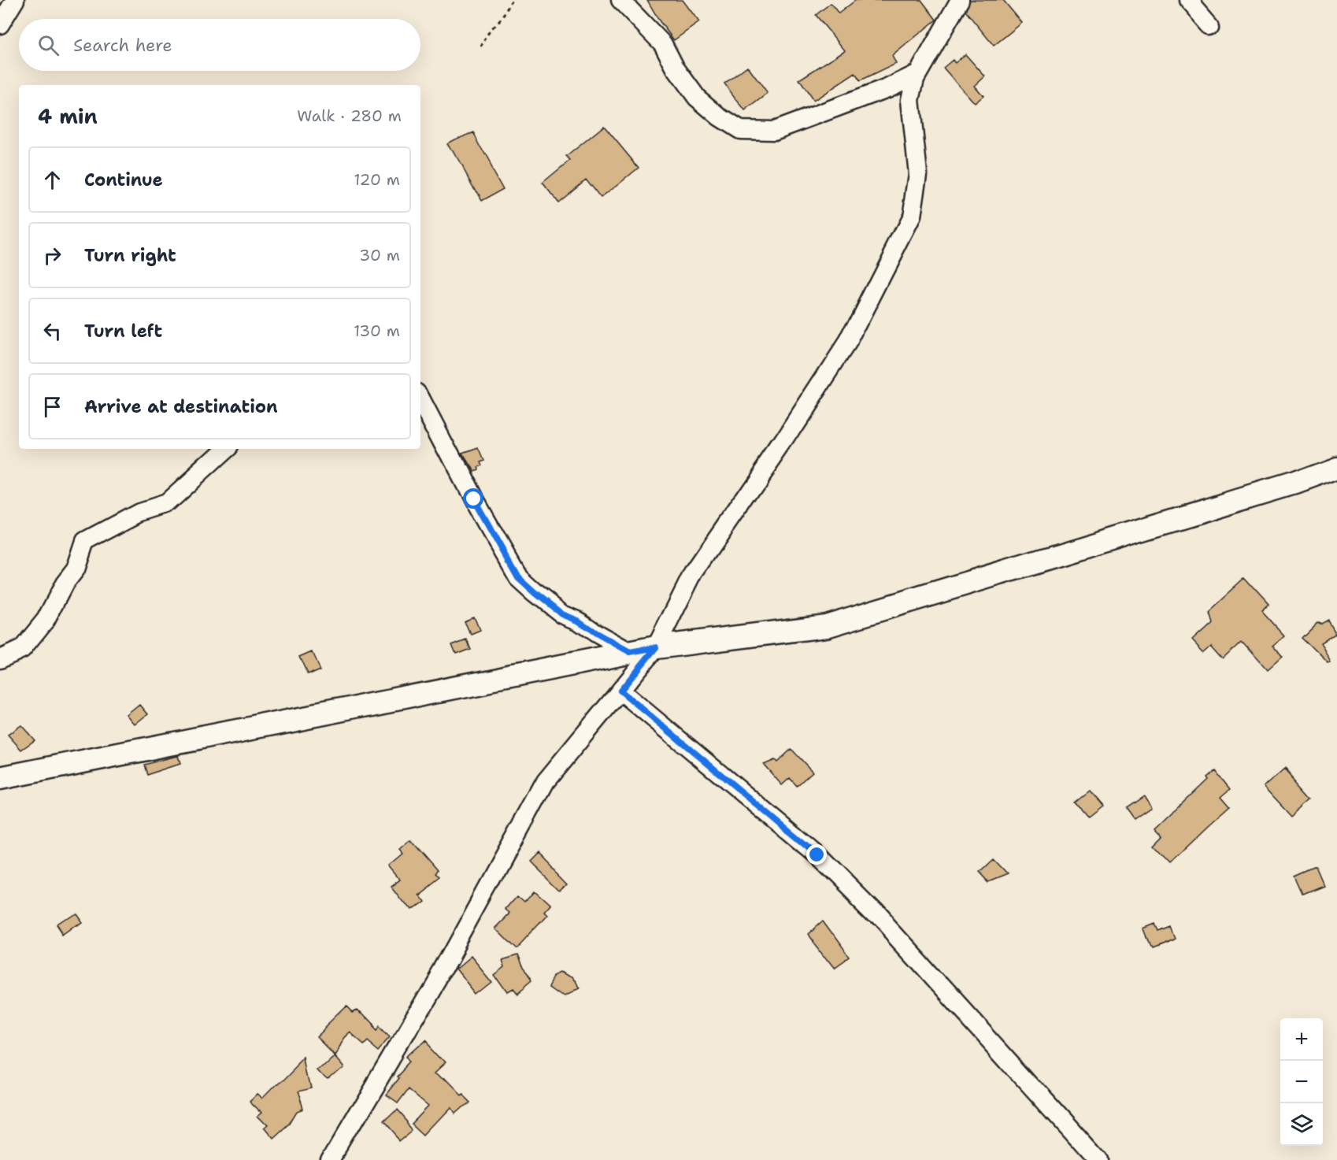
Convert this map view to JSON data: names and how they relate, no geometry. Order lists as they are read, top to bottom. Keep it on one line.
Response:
{"page":{"search":"Search here","heading":["4 min","Walk · 280 m"],"list":[["Continue","120 m"],["Turn right","30 m"],["Turn left","130 m"],"Arrive at destination"],"map_buttons":["+","−"]}}
